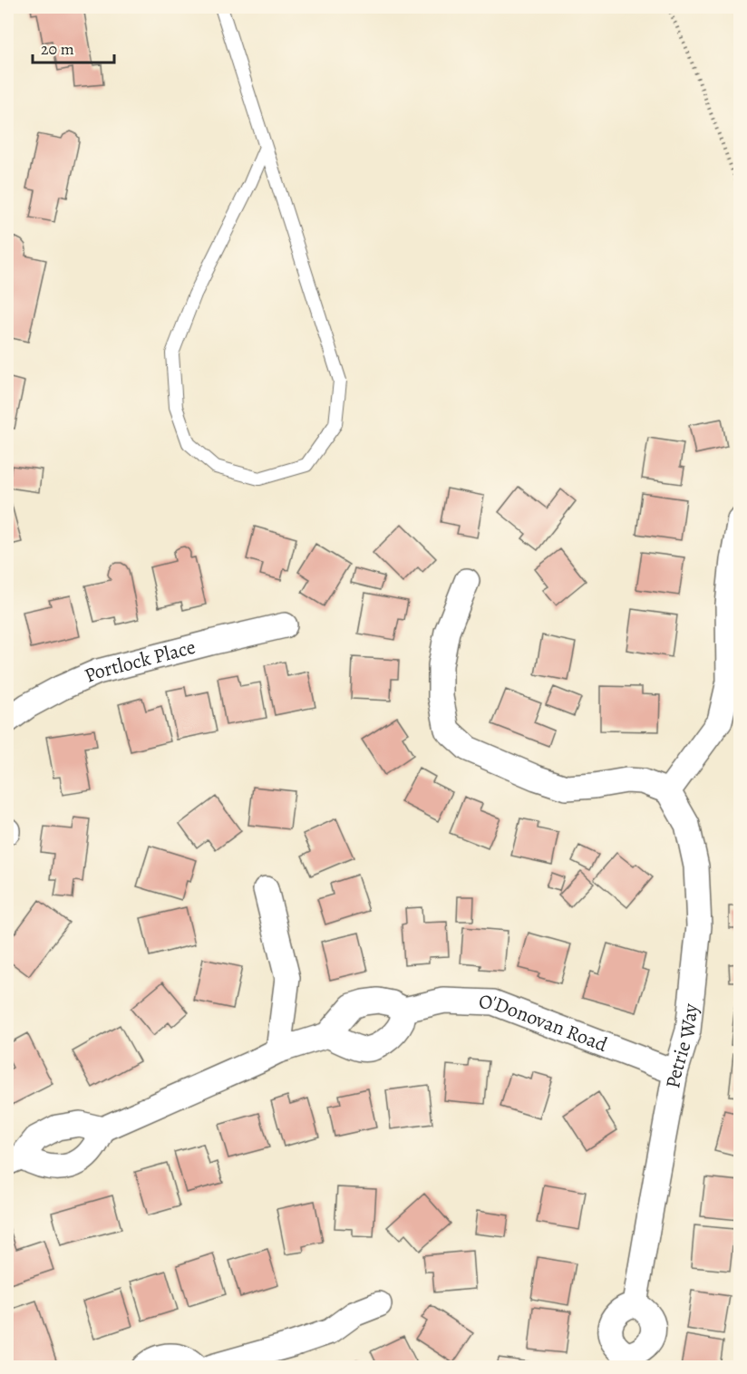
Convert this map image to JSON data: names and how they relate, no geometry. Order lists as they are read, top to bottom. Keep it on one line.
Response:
{"streets":{"street":["Portlock Place","O'Donovan Road","Petrie Way"]},"crossings":[["O'Donovan Road","Petrie Way"]],"scale_bar":"20 m"}
